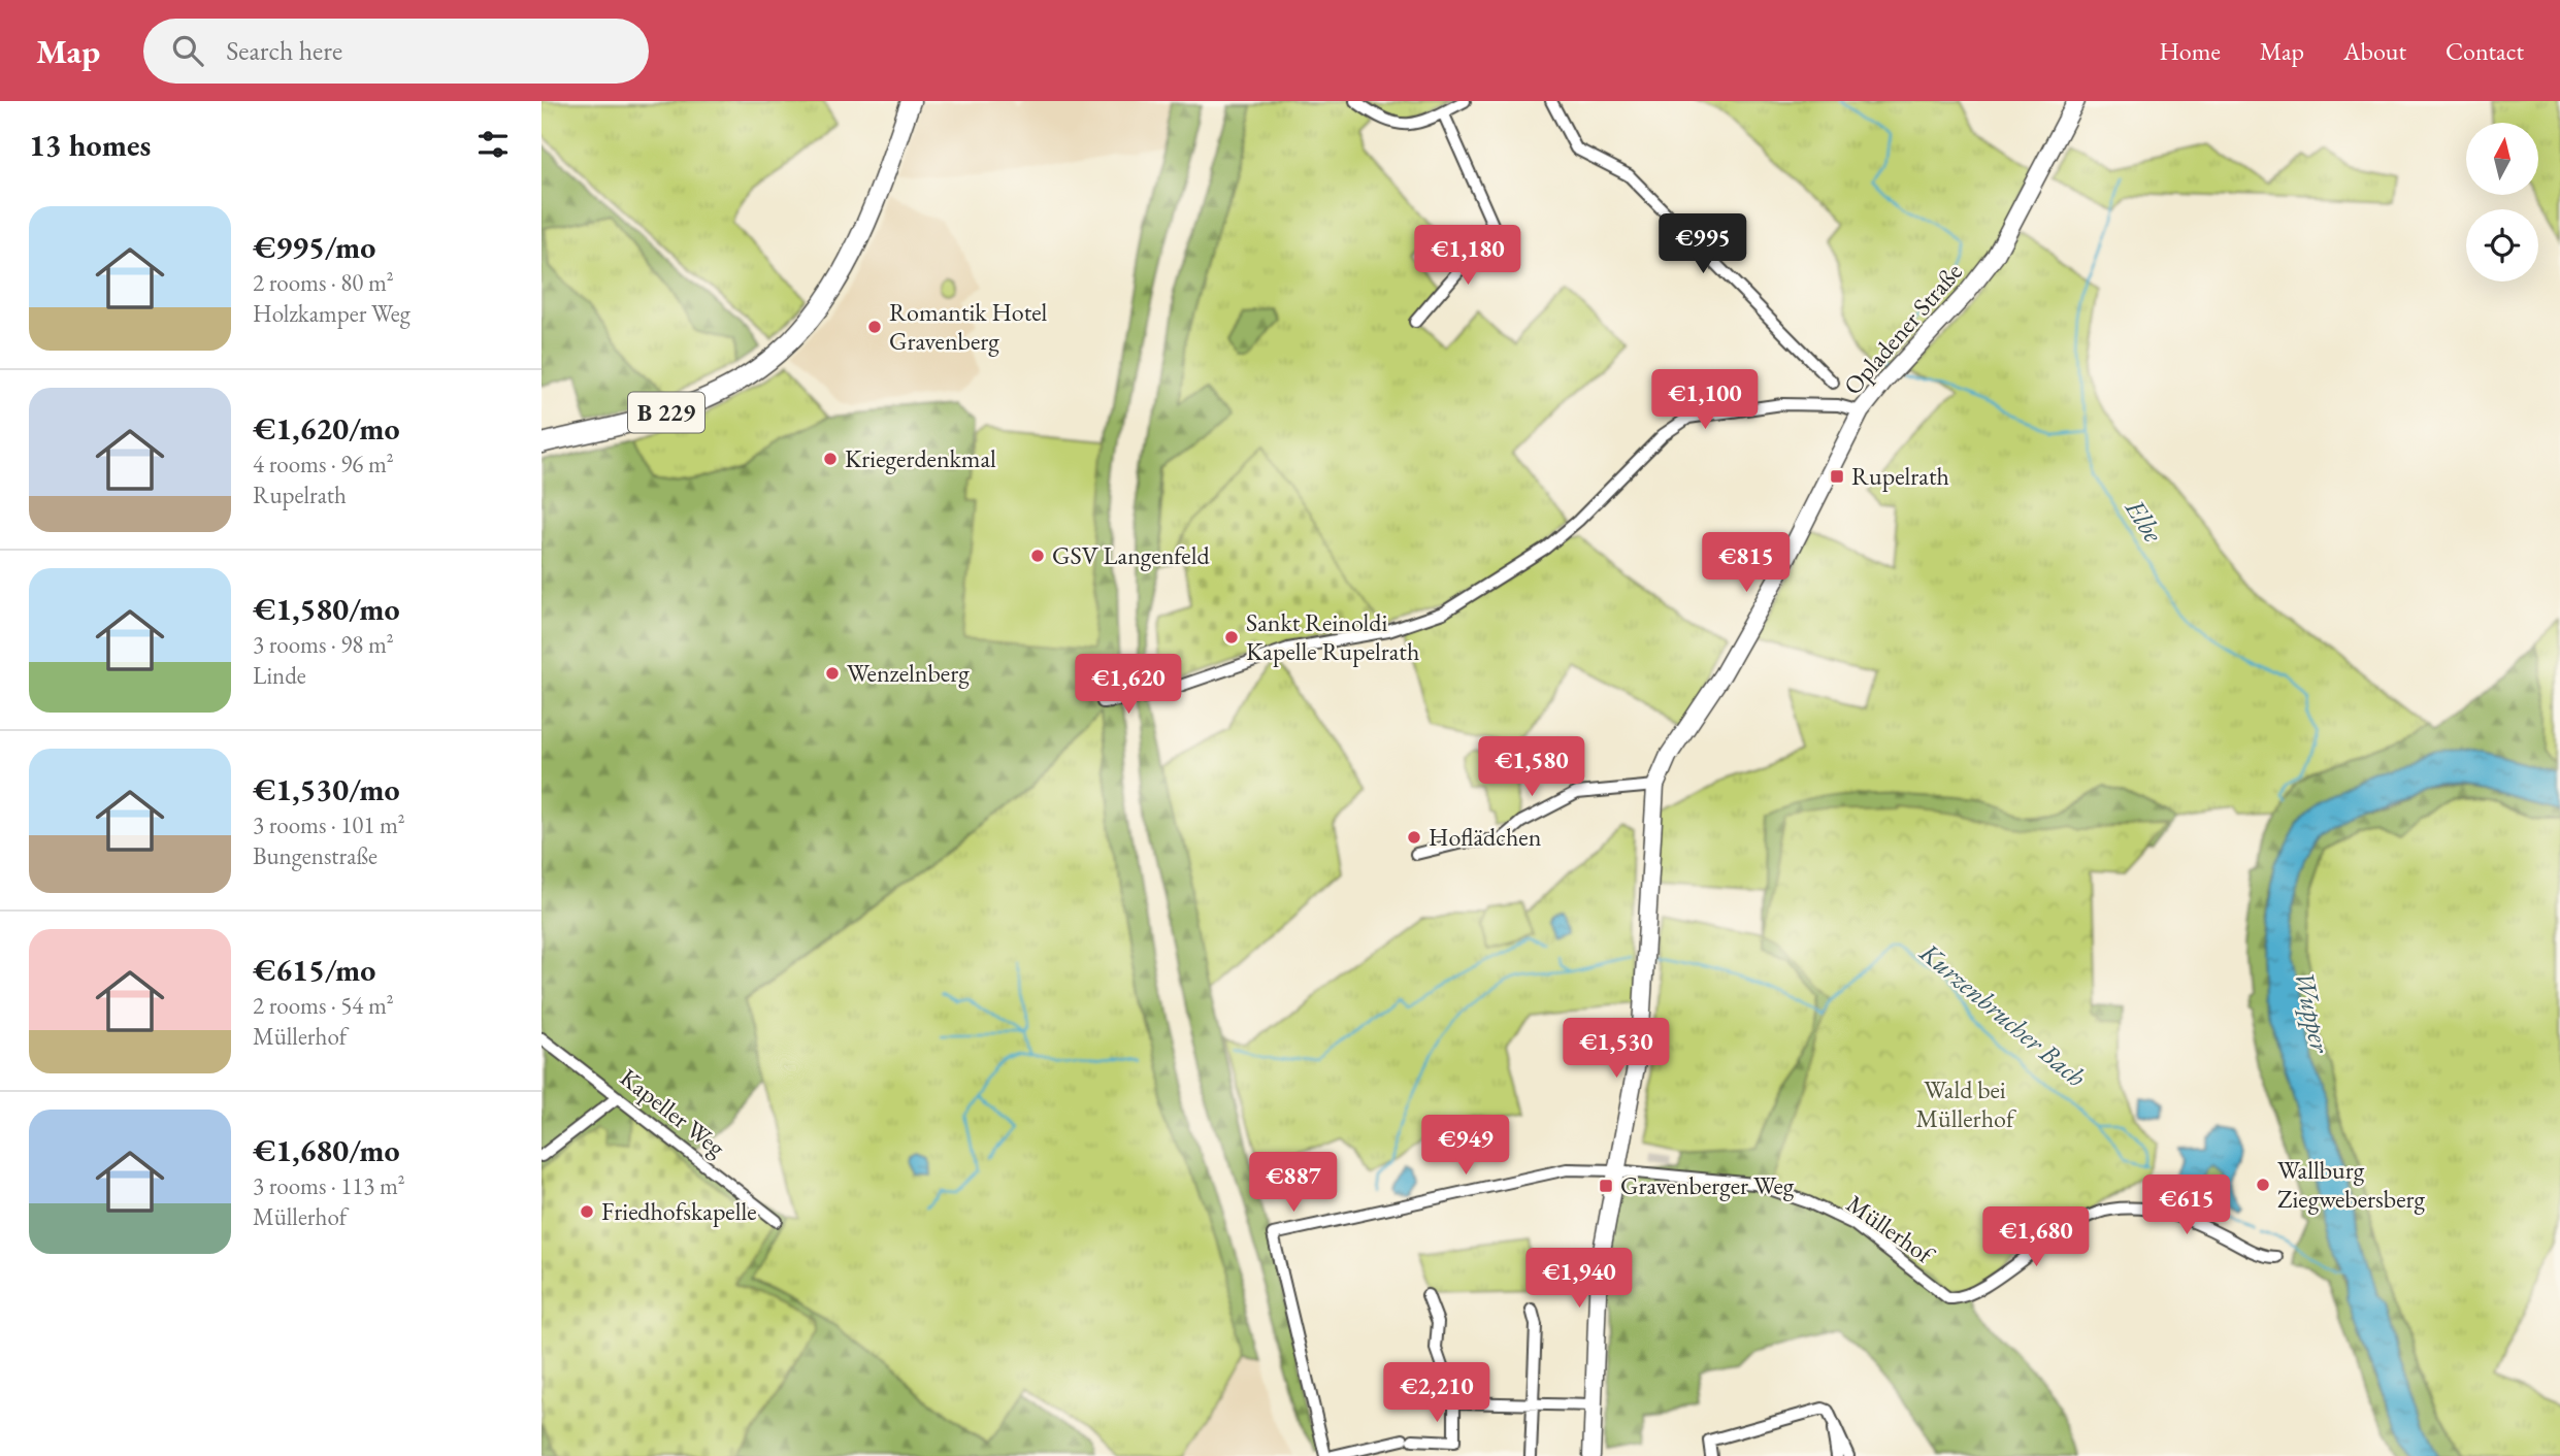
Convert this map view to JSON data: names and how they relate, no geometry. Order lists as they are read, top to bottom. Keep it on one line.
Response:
{"streets":{"main road":["Opladener Straße","B 229"],"street":["Kapeller Weg","Müllerhof"]},"crossings":[["Opladener Straße","Müllerhof"]],"water":["Elbe","Wupper","Kurzenbrucher Bach"],"parks":["Wald bei Müllerhof"],"places":{"other":["Romantik Hotel Gravenberg","Kriegerdenkmal","GSV Langenfeld","Sankt Reinoldi Kapelle Rupelrath","Wenzelnberg","Hoflädchen","Wallburg Ziegwebersberg","Friedhofskapelle"],"transit":["Rupelrath","Gravenberger Weg"]},"north":"top","page":{"header":"Map","search":"Search here","nav":["Home","Map","About","Contact"],"heading":"13 homes","list":[{"name":"€995/mo","note":"2 rooms · 80 m² · Holzkamper Weg"},{"name":"€1,620/mo","note":"4 rooms · 96 m² · Rupelrath"},{"name":"€1,580/mo","note":"3 rooms · 98 m² · Linde"},{"name":"€1,530/mo","note":"3 rooms · 101 m² · Bungenstraße"},{"name":"€615/mo","note":"2 rooms · 54 m² · Müllerhof"},{"name":"€1,680/mo","note":"3 rooms · 113 m² · Müllerhof"}],"price":["€995","€1,180","€1,100","€815","€1,620","€1,580","€1,530","€949","€887","€615","€1,680","€1,940","€2,210"]}}
